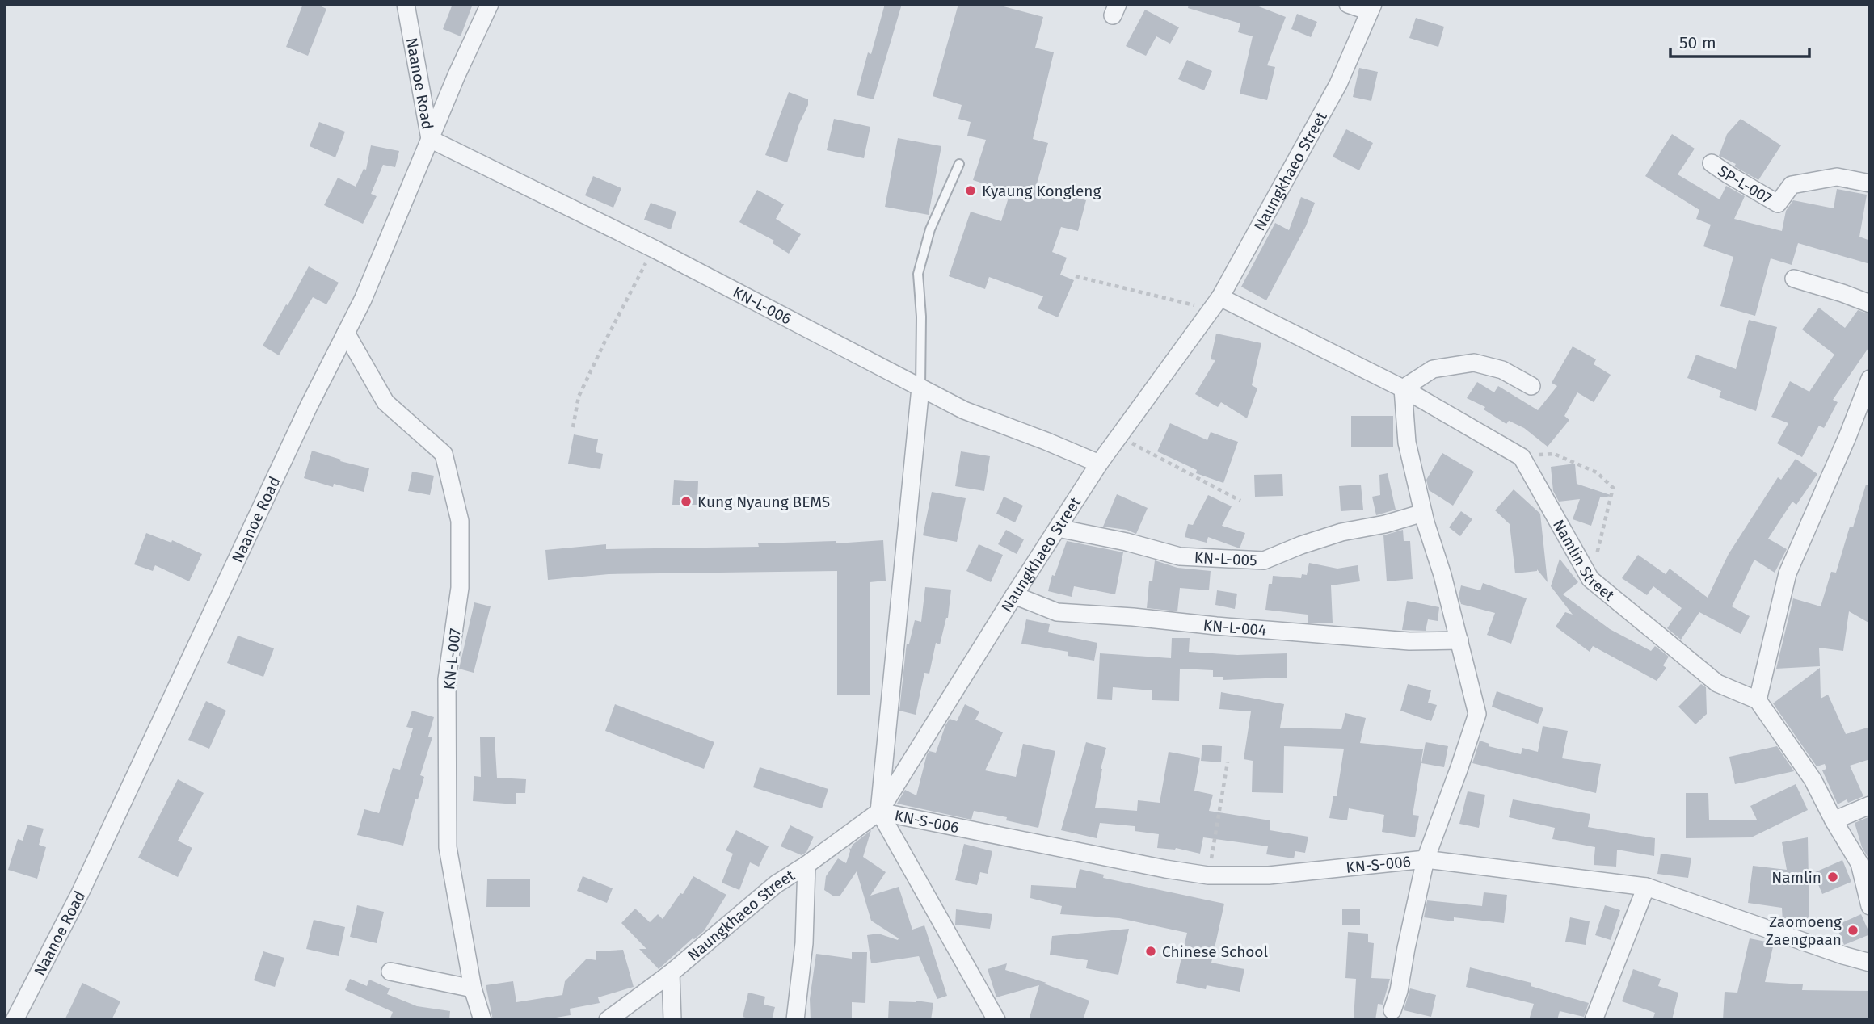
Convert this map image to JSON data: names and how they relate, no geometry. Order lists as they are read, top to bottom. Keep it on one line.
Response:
{"streets":{"street":["Naanoe Road","Naungkhaeo Street","SP-L-007","KN-L-006","KN-L-005","Namlin Street","KN-L-004","KN-L-007","KN-S-006"]},"crossings":[["Naanoe Road","KN-L-006"],["Naanoe Road","KN-L-007"],["Naungkhaeo Street","KN-L-006"],["Naungkhaeo Street","KN-L-005"],["Naungkhaeo Street","KN-L-004"],["Naungkhaeo Street","KN-S-006"]],"places":["Kyaung Kongleng","Kung Nyaung BEMS","Namlin","Zaomoeng Zaengpaan","Chinese School"],"scale_bar":"50 m"}
